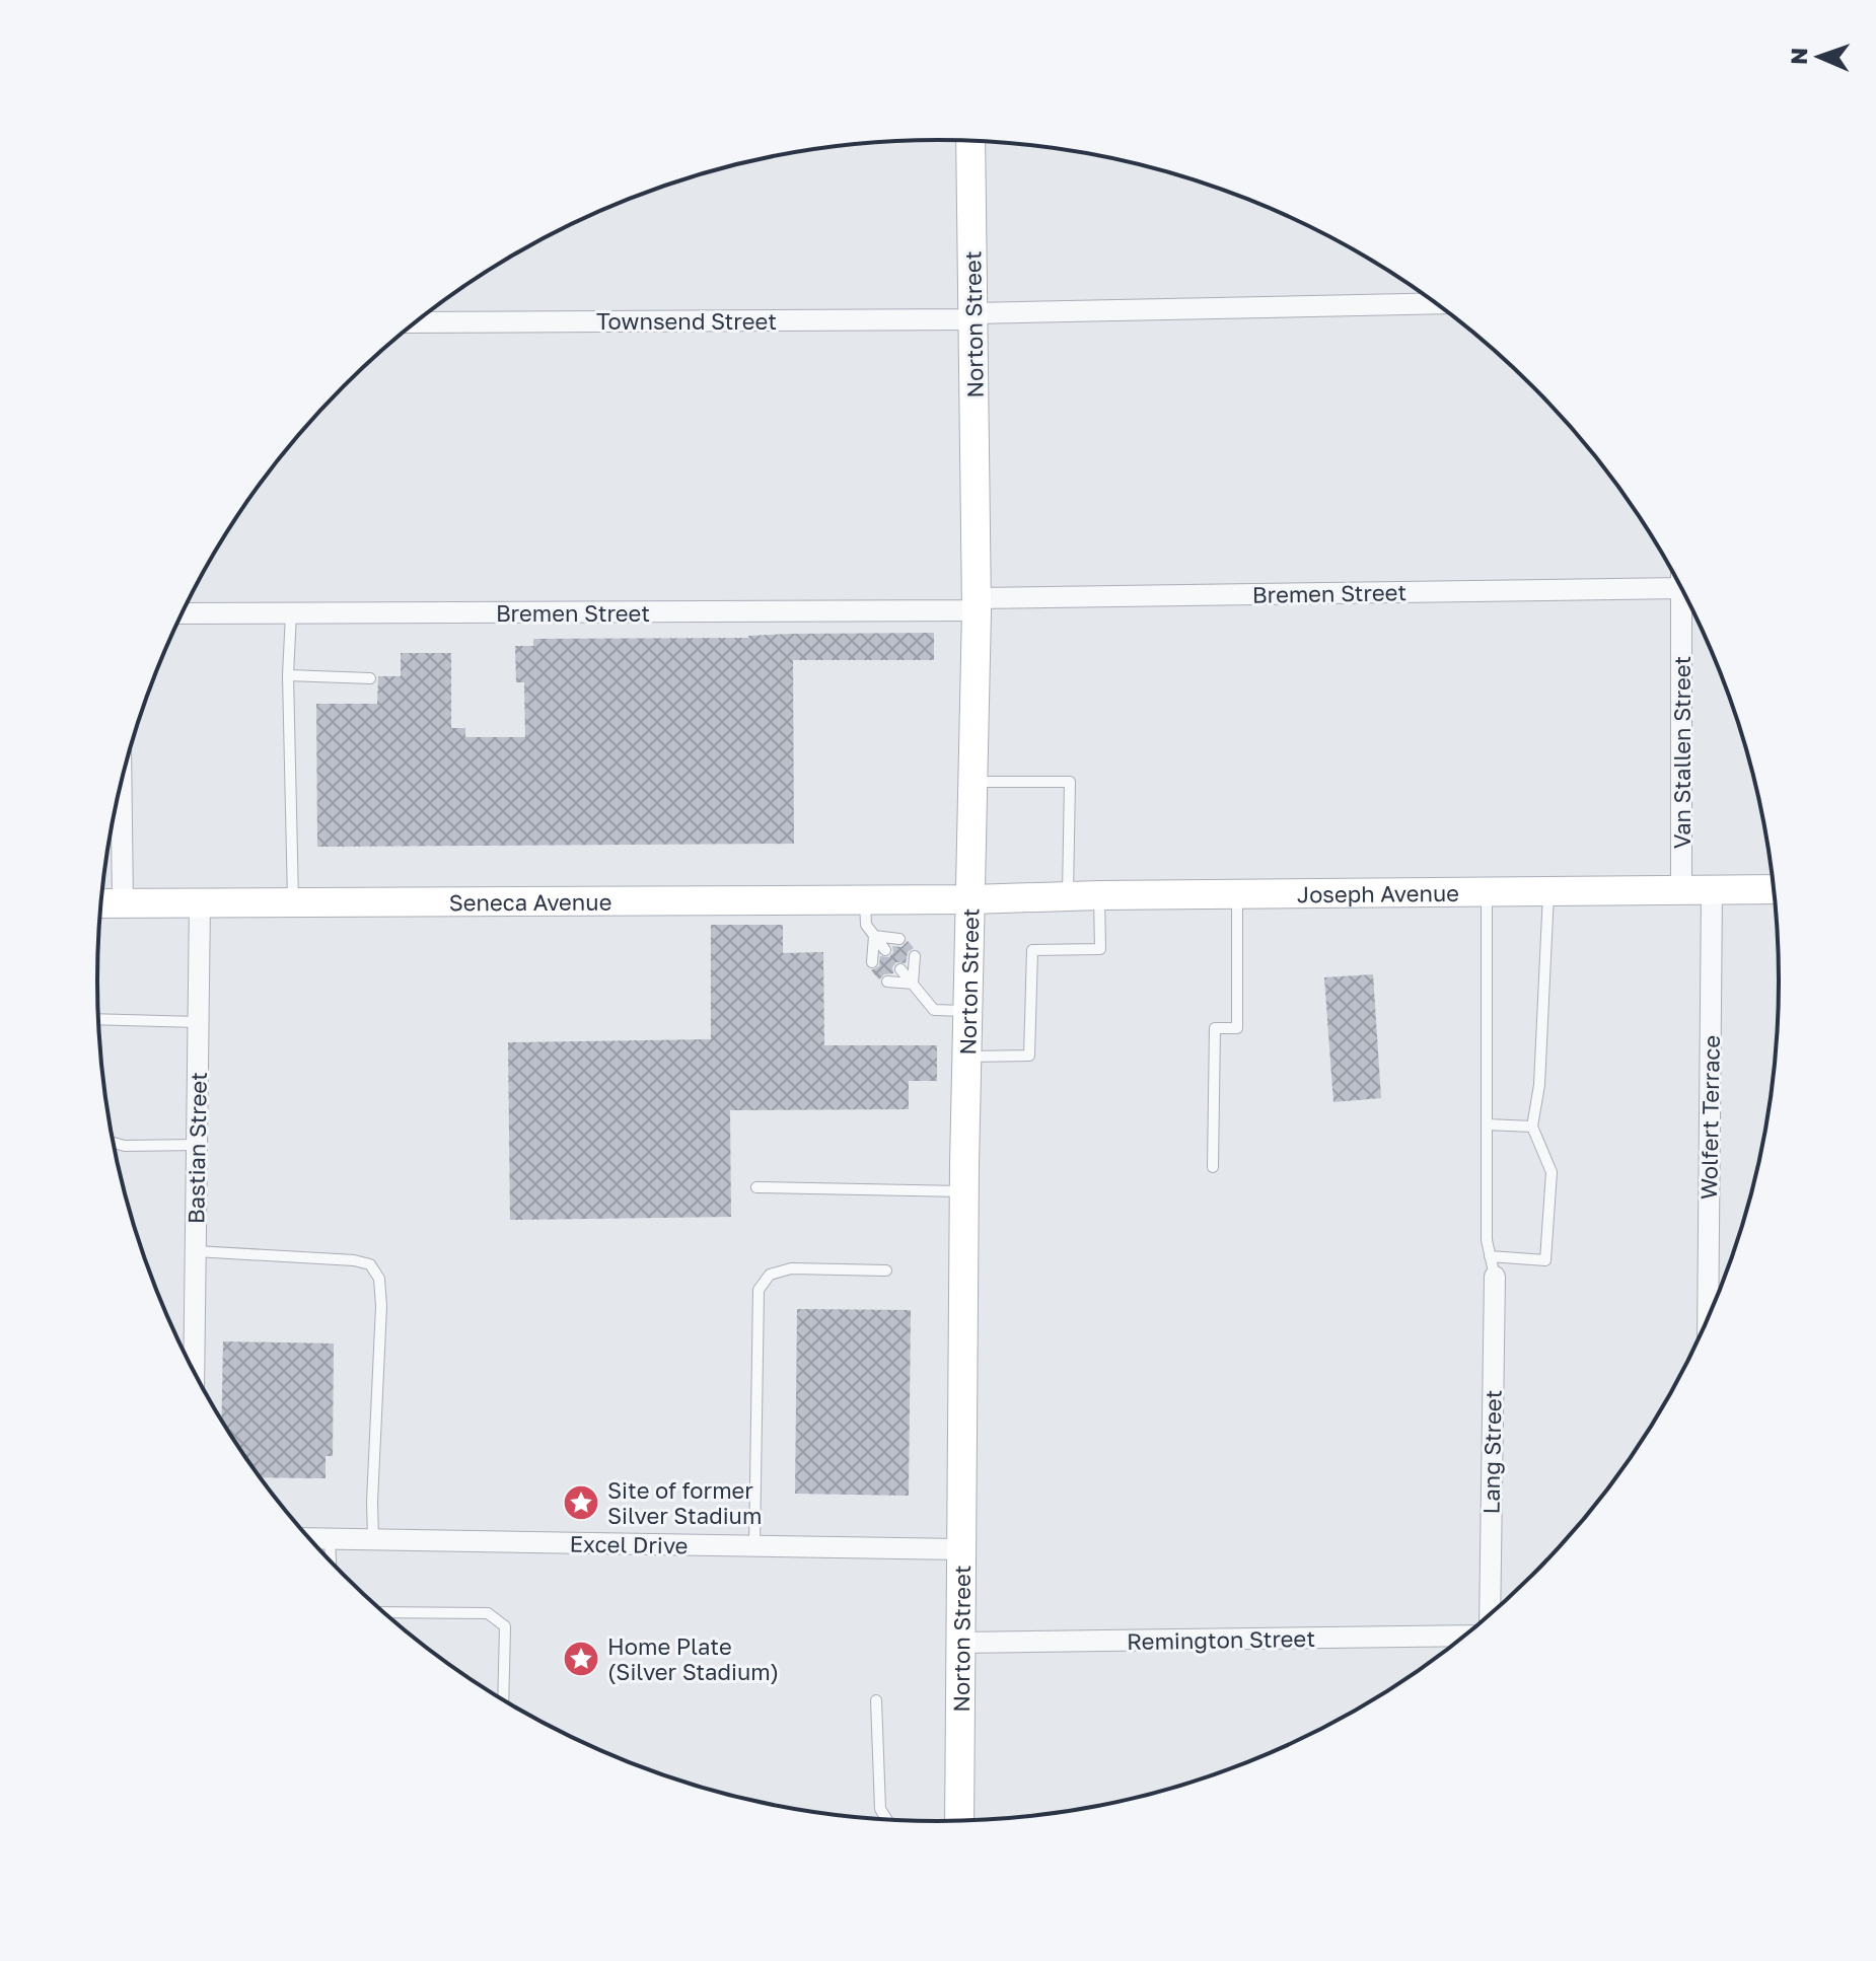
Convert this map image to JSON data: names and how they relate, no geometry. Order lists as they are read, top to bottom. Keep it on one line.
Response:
{"streets":{"main road":["Norton Street","Joseph Avenue","Seneca Avenue"],"street":["Townsend Street","Bremen Street","Van Stallen Street","Wolfert Terrace","Bastian Street","Lang Street","Excel Drive","Remington Street"]},"crossings":[["Townsend Street","Norton Street"],["Norton Street","Bremen Street"],["Norton Street","Joseph Avenue"],["Norton Street","Seneca Avenue"],["Norton Street","Excel Drive"],["Norton Street","Remington Street"],["Bremen Street","Van Stallen Street"],["Van Stallen Street","Joseph Avenue"],["Joseph Avenue","Seneca Avenue"],["Joseph Avenue","Wolfert Terrace"],["Seneca Avenue","Bastian Street"]],"places":{"place":["Site of former Silver Stadium","Home Plate (Silver Stadium)"]},"north":"left"}
